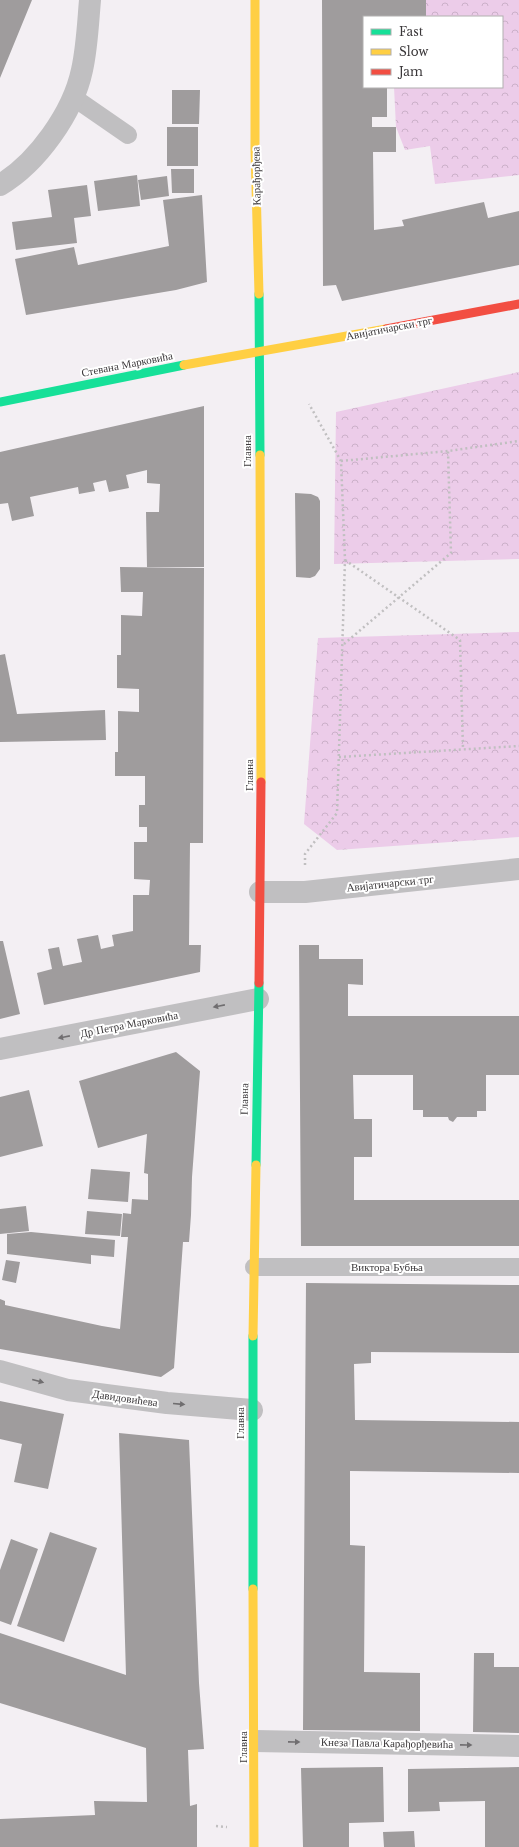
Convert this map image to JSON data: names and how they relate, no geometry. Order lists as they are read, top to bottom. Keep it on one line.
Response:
{"streets":{"main road":["Карађорђева","Авијатичарски трг","Стевана Марковића","Главна"],"street":["Др Петра Марковића","Давидовићева","Кнеза Павла Карађорђевића"],"lane":["Виктора Бубња"]},"crossings":[["Карађорђева","Авијатичарски трг"],["Карађорђева","Стевана Марковића"],["Карађорђева","Главна"],["Авијатичарски трг","Стевана Марковића"],["Авијатичарски трг","Главна"],["Стевана Марковића","Главна"],["Главна","Др Петра Марковића"],["Главна","Виктора Бубња"],["Главна","Давидовићева"],["Главна","Кнеза Павла Карађорђевића"]],"one_way":["Др Петра Марковића","Давидовићева","Кнеза Павла Карађорђевића"],"legend":["Fast","Slow","Jam"]}
